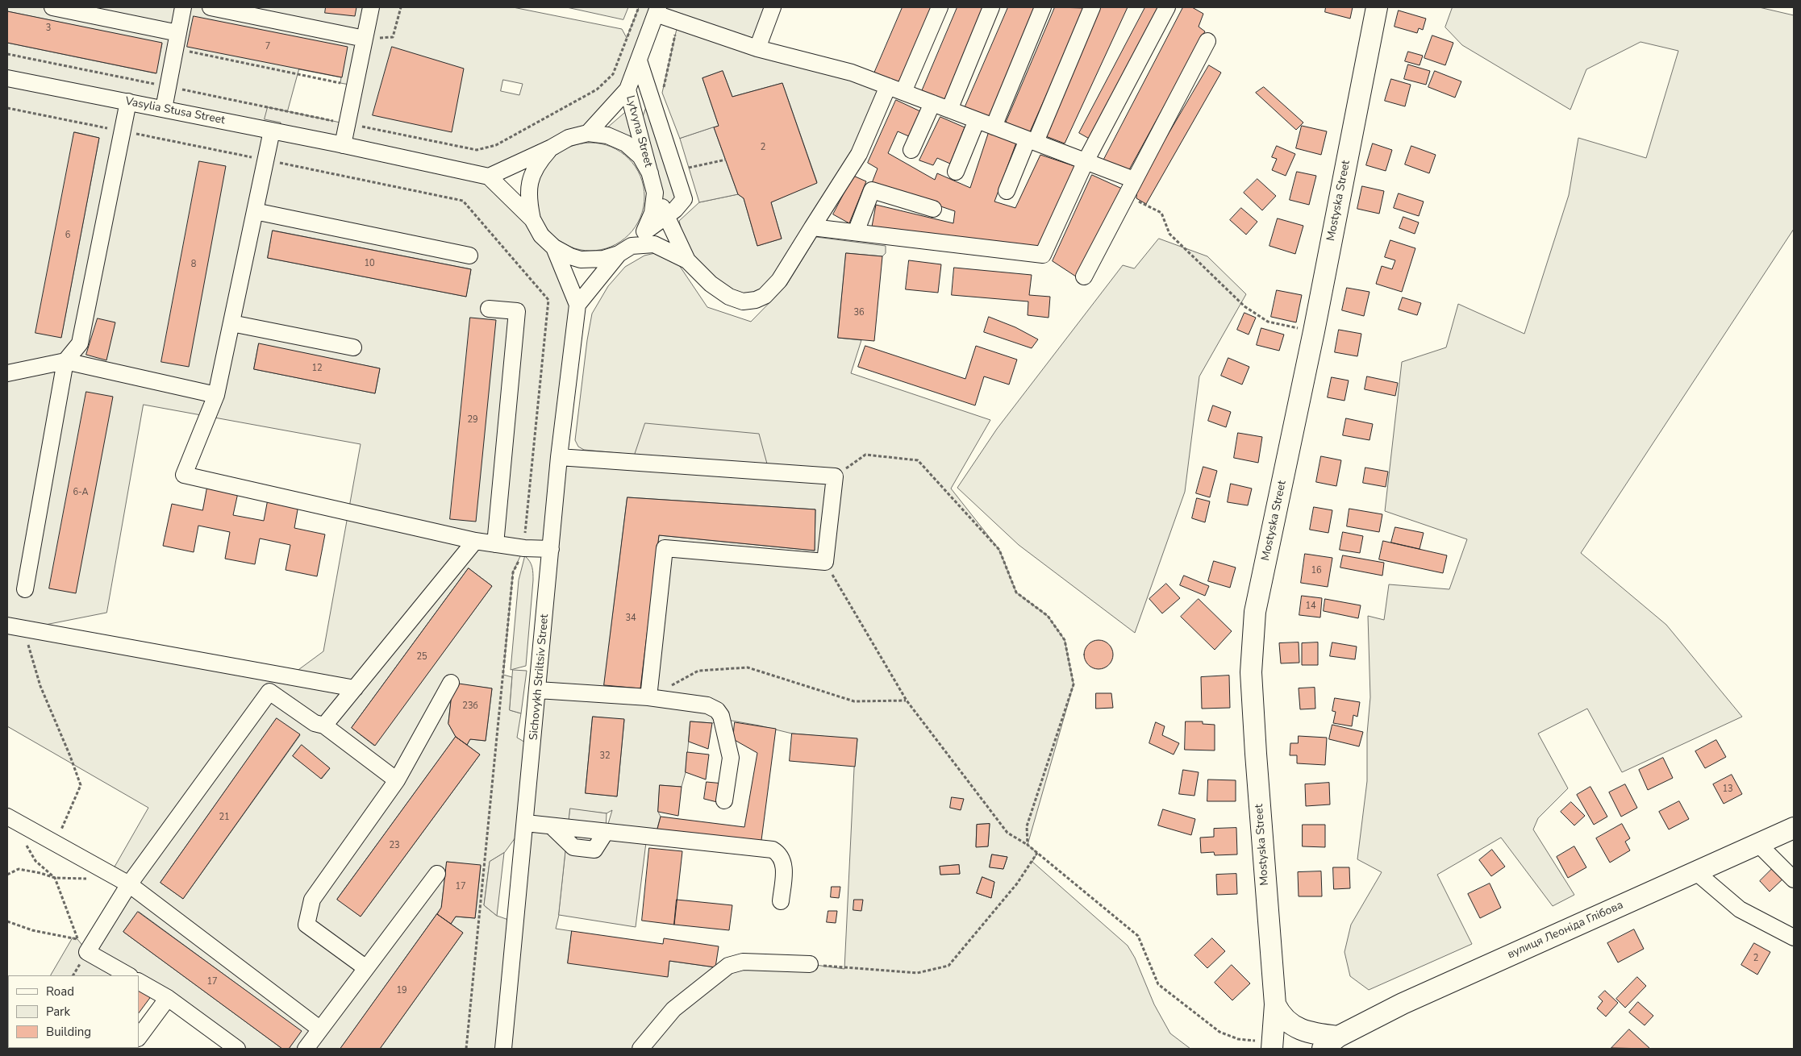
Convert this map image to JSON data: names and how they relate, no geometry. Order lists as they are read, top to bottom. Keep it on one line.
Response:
{"streets":{"main road":["Mostyska Street","вулиця Леоніда Глібова"],"street":["Vasylia Stusa Street","Lytvyna Street","Sichovykh Striltsiv Street"]},"crossings":[["Lytvyna Street","Sichovykh Striltsiv Street"],["Mostyska Street","вулиця Леоніда Глібова"]],"house_numbers":["3","7","2","6","10","8","36","12","29","6-А","16","14","34","25","23б","32","13","21","23","17","2","17","19"],"legend":["Road","Park","Building"]}
